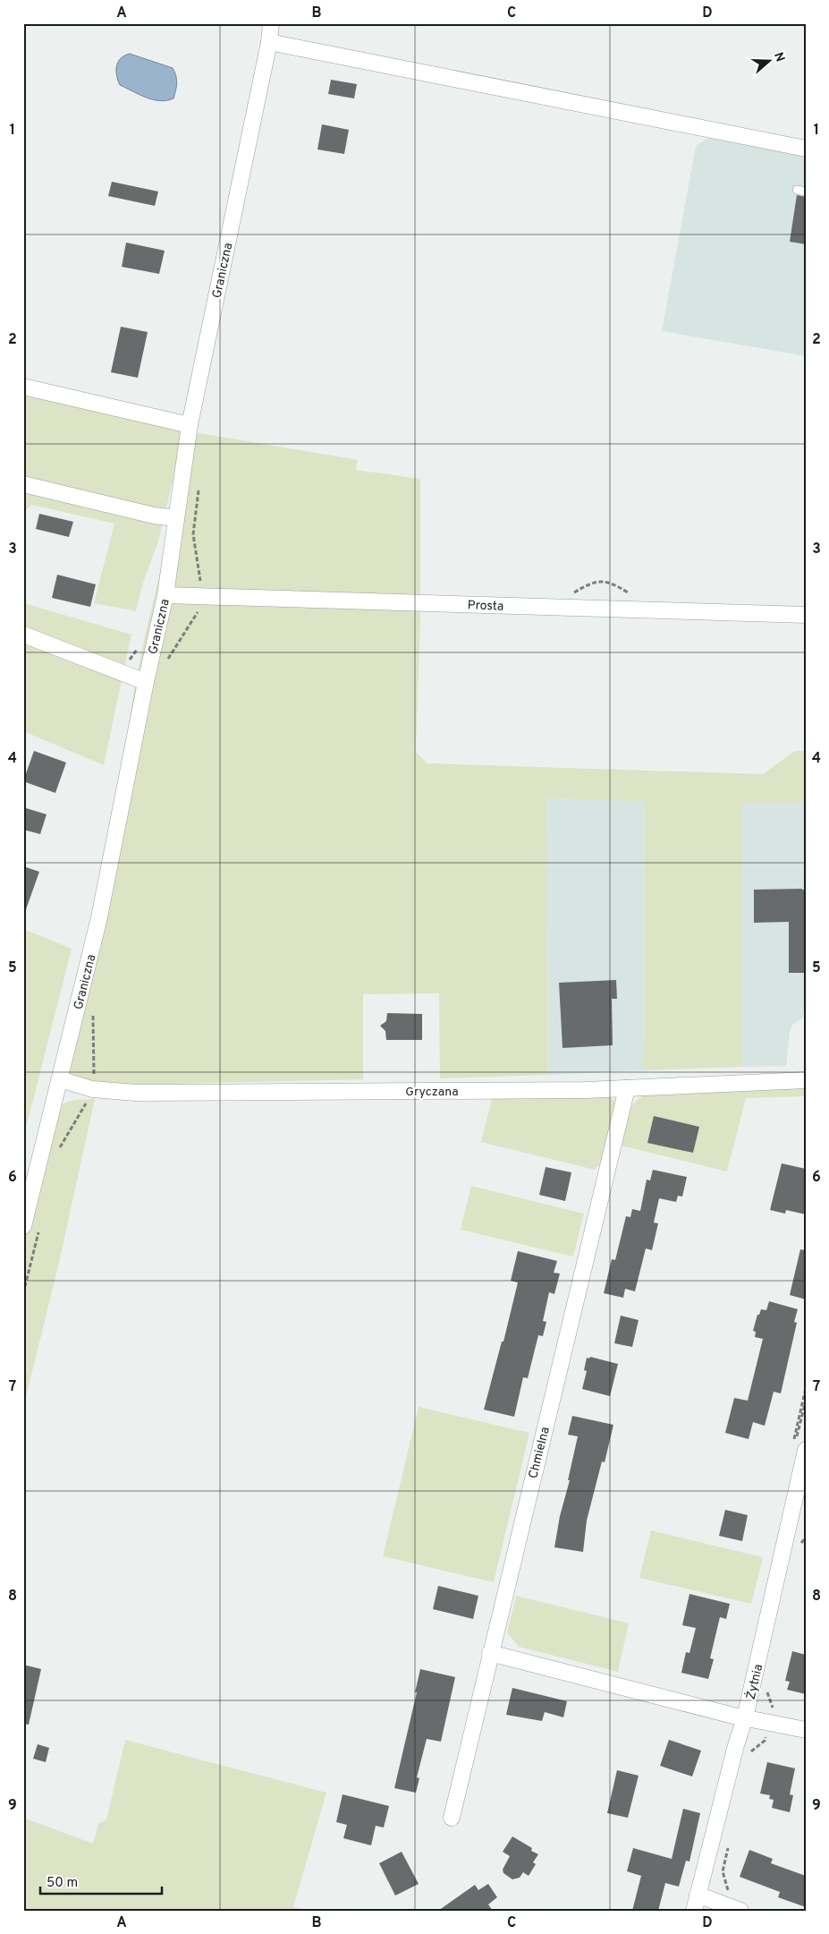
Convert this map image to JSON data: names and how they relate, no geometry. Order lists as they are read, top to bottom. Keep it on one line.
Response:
{"streets":{"street":["Graniczna","Prosta","Gryczana","Chmielna","Żytnia"]},"crossings":[["Graniczna","Prosta"],["Graniczna","Gryczana"],["Gryczana","Chmielna"]],"scale_bar":"50 m","north":"right","grid":{"columns":["A","B","C","D"],"rows":["1","2","3","4","5","6","7","8","9"]}}
